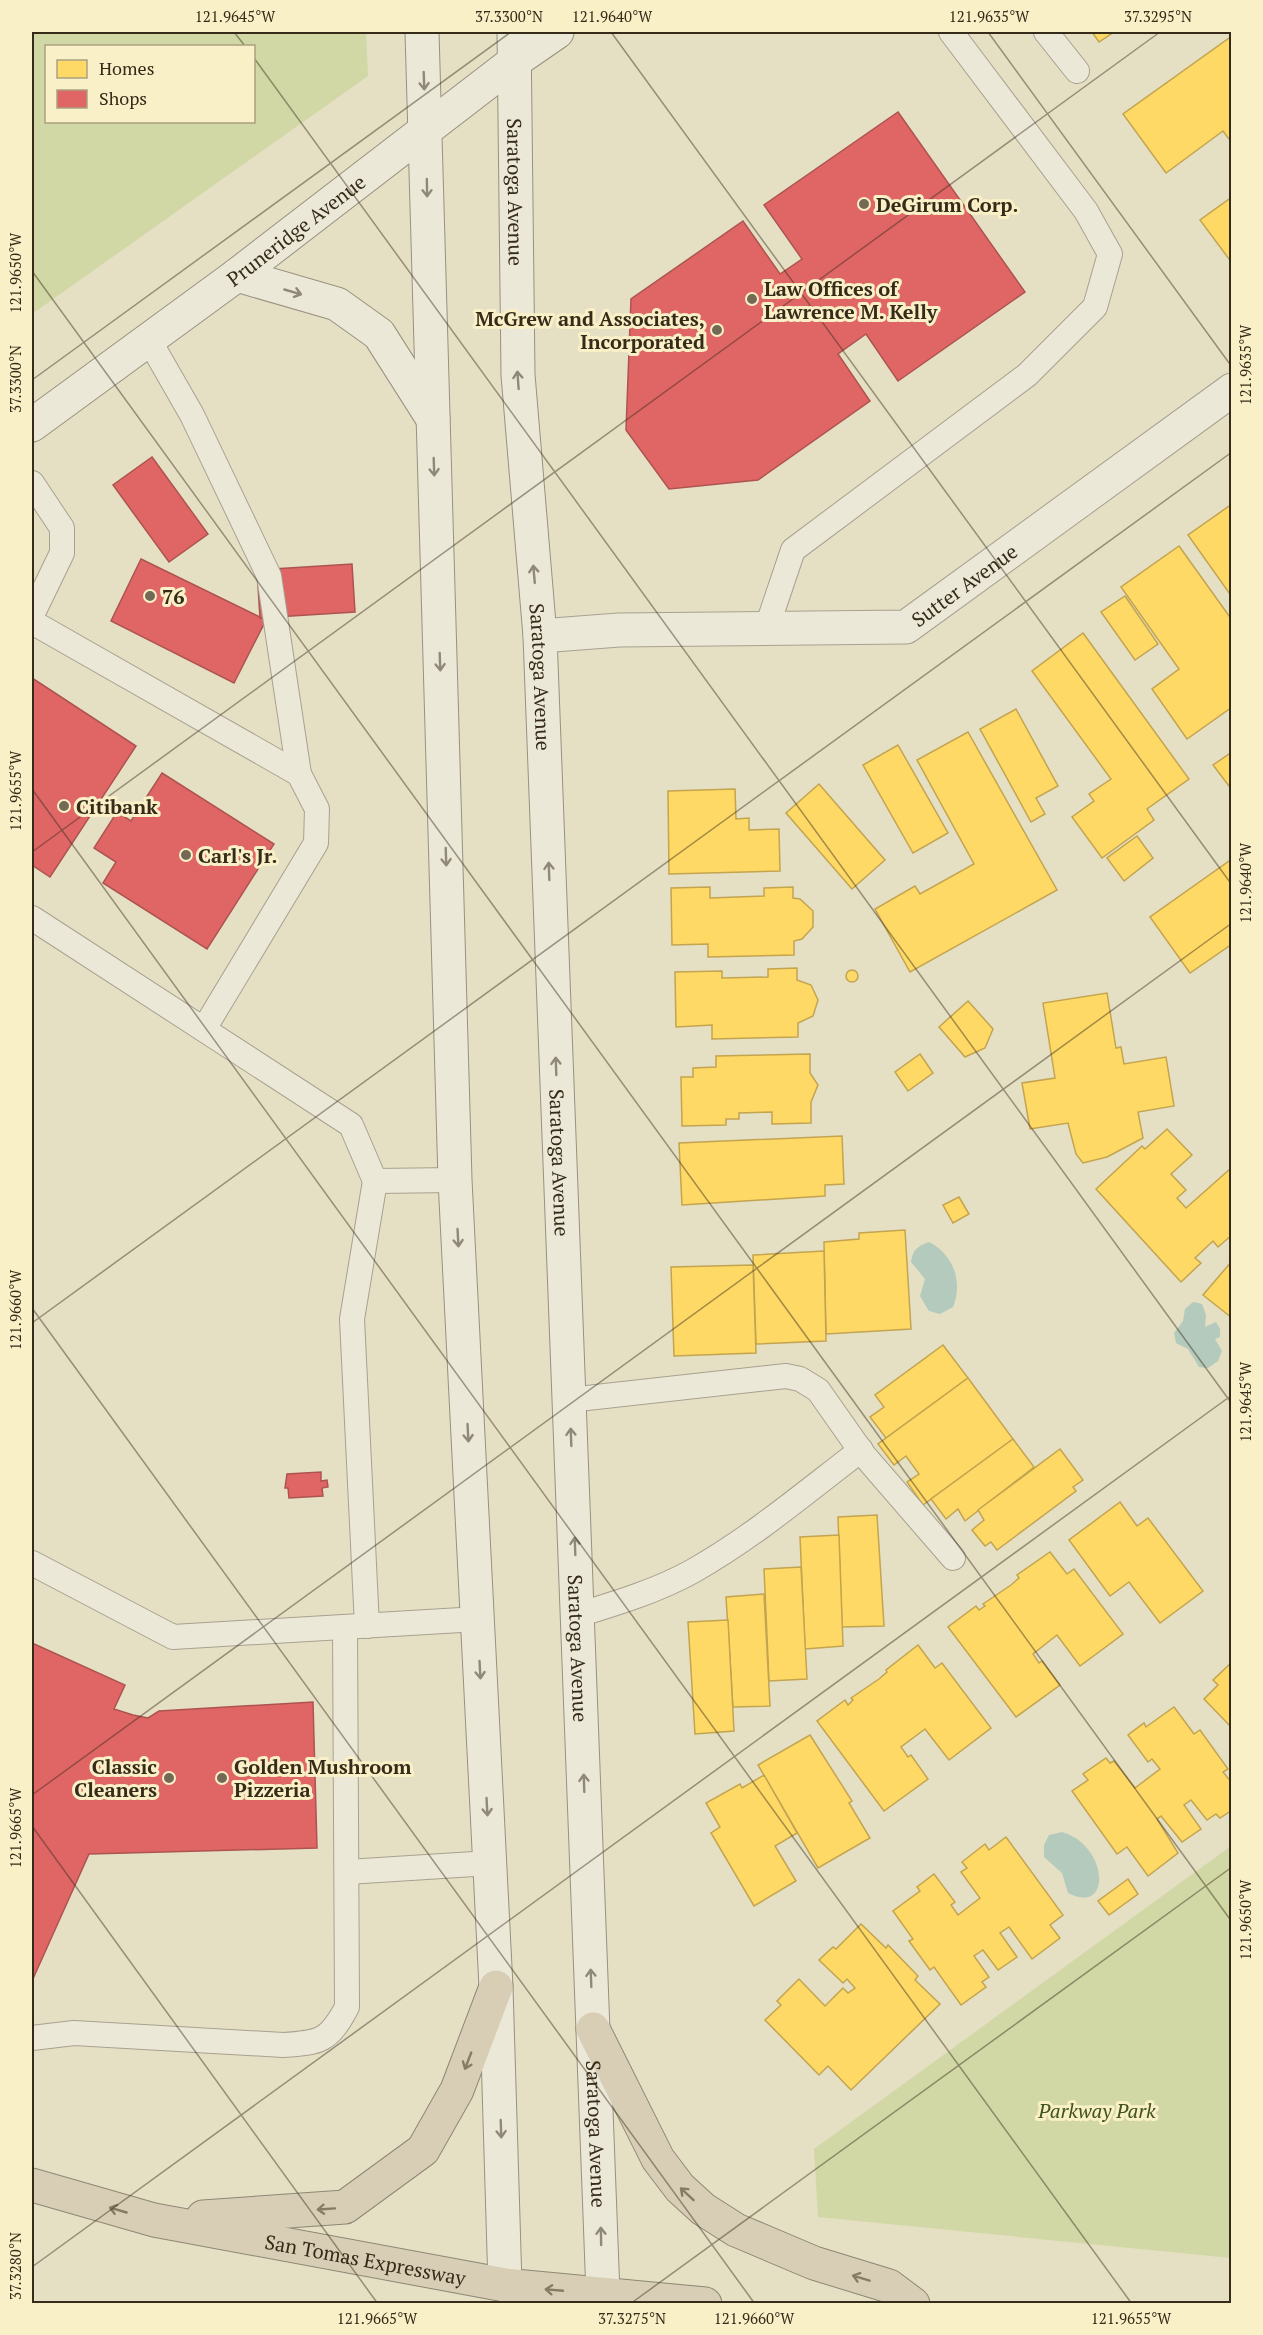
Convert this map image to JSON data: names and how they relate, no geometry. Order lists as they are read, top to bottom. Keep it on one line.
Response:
{"streets":{"highway":["San Tomas Expressway"],"main road":["Saratoga Avenue","Pruneridge Avenue","Sutter Avenue"]},"crossings":[["Saratoga Avenue","Pruneridge Avenue"],["Saratoga Avenue","Sutter Avenue"],["Saratoga Avenue","San Tomas Expressway"]],"parks":["Parkway Park"],"places":["DeGirum Corp.","Law Offices of Lawrence M. Kelly","McGrew and Associates, Incorporated","76","Citibank","Carl's Jr.","Classic Cleaners","Golden Mushroom Pizzeria"],"legend":["Homes","Shops"],"coordinates":["121.9645°W","37.3300°N","121.9640°W","121.9635°W","37.3295°N","121.9650°W","121.9655°W","121.9660°W","121.9665°W","37.3280°N","37.3275°N"]}
